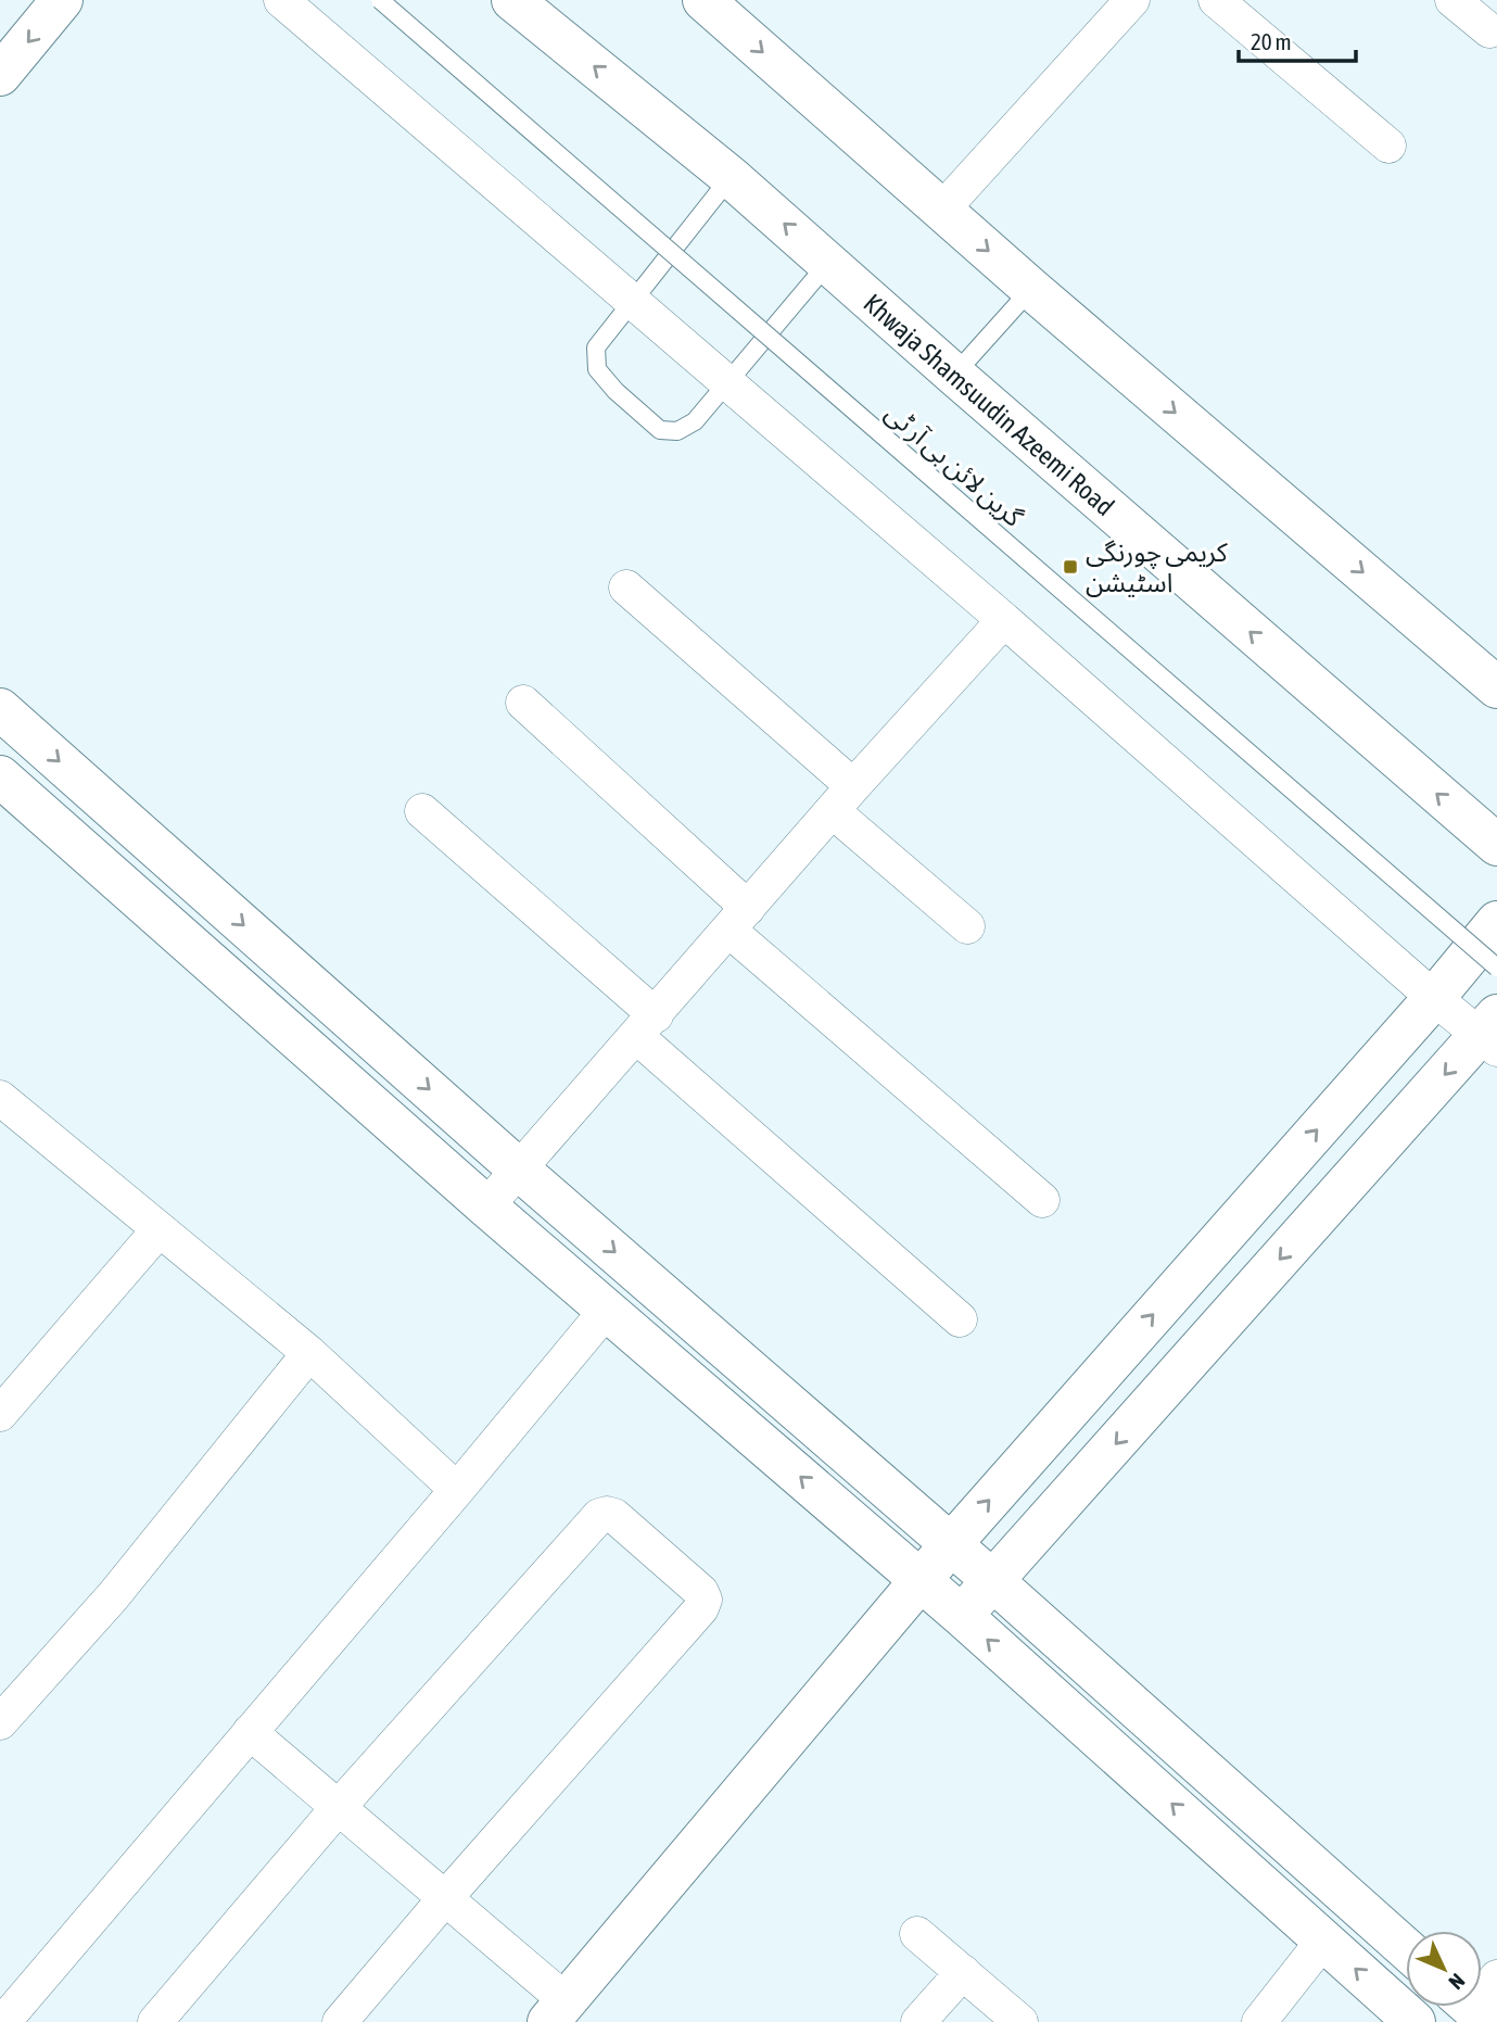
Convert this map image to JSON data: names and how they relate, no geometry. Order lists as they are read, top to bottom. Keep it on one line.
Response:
{"streets":{"street":["Khwaja Shamsuudin Azeemi Road"],"lane":["گرین لائن بی آر ٹی"]},"places":{"transit":["کریمی چورنگی اسٹیشن"]},"scale_bar":"20 m","north":"bottom right"}
